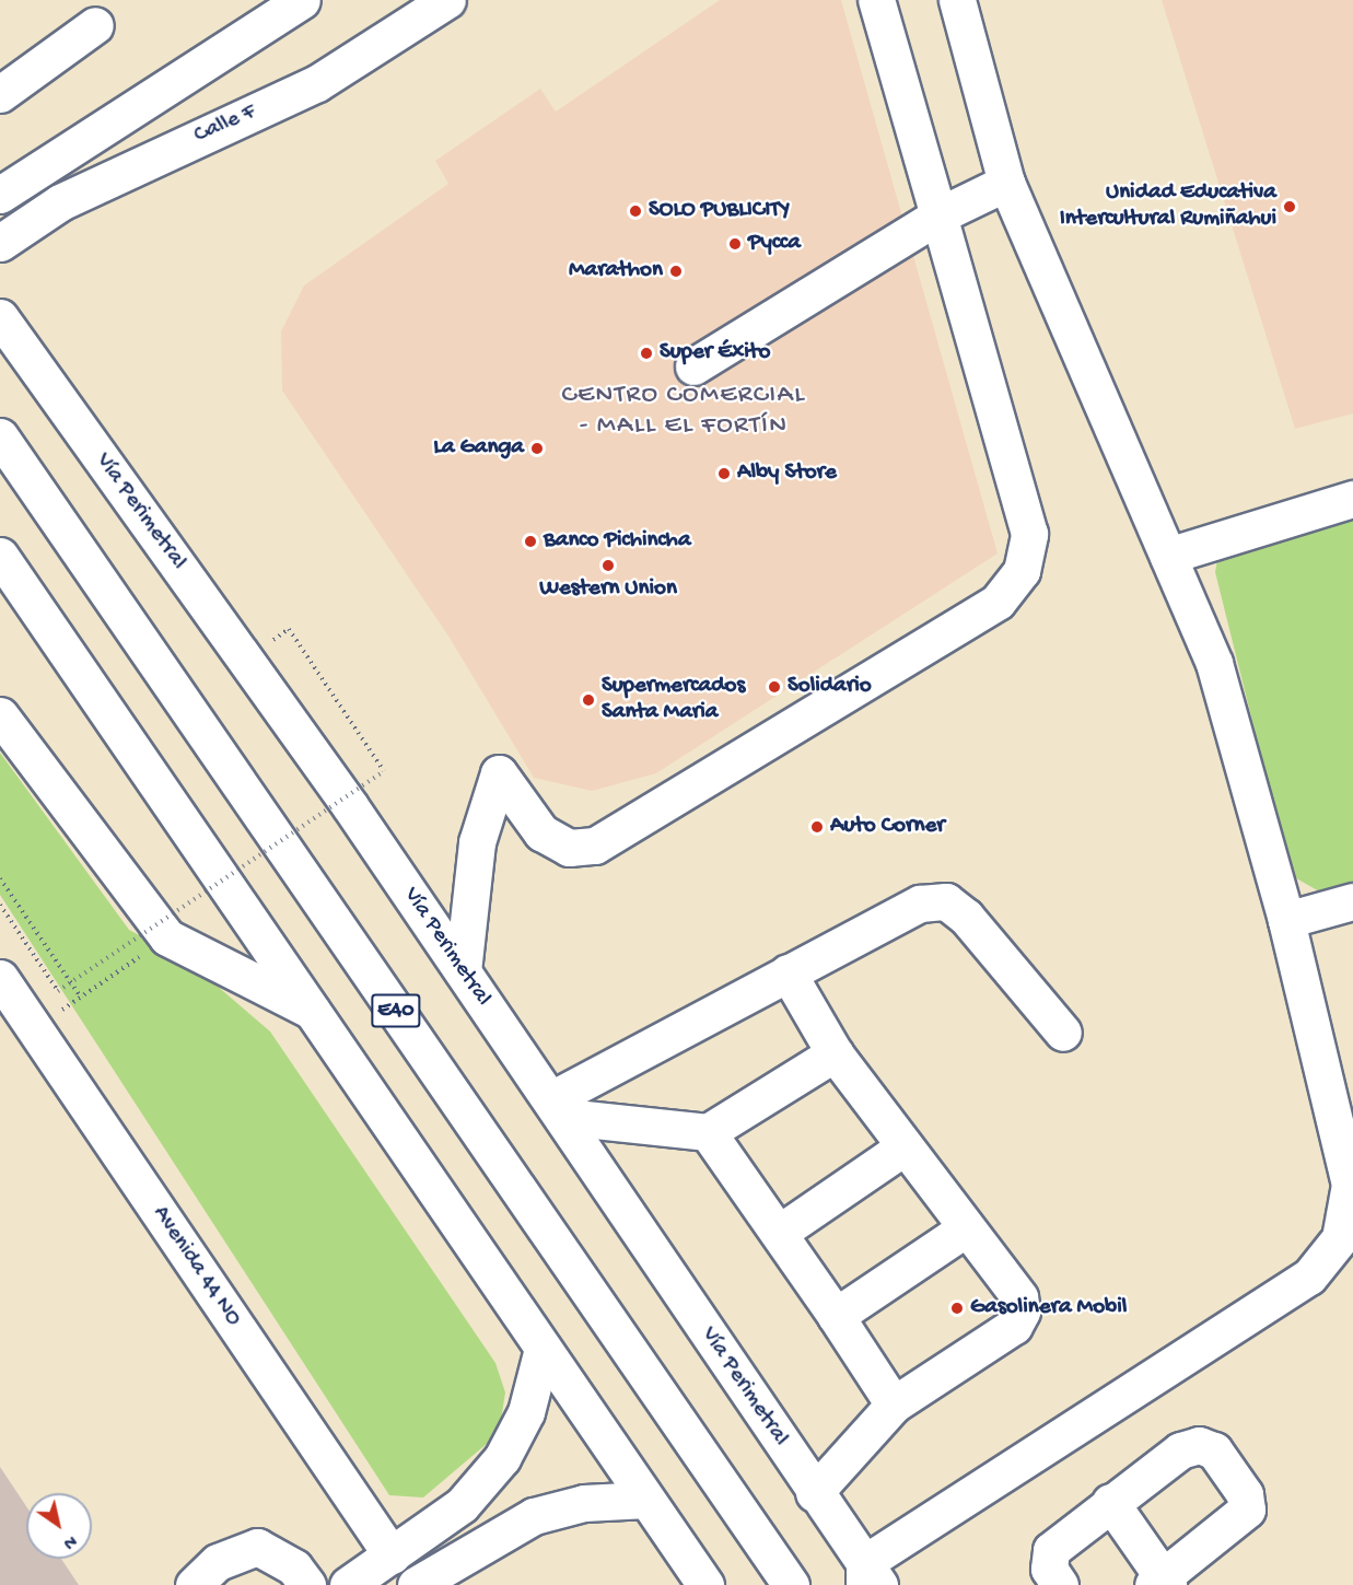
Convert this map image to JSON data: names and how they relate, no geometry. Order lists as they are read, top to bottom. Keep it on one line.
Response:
{"streets":{"main road":["Calle F","Vía Perimetral","E40","Avenida 44 NO"]},"districts":["CENTRO COMERCIAL - MALL EL FORTÍN"],"places":["Unidad Educativa Intercultural Rumiñahui","SOLO PUBLICITY","Pycca","Marathon","Super Éxito","La Ganga","Alby Store","Banco Pichincha","Western Union","Solidario","Supermercados Santa Maria","Auto Corner","Gasolinera Mobil"],"north":"bottom right"}
